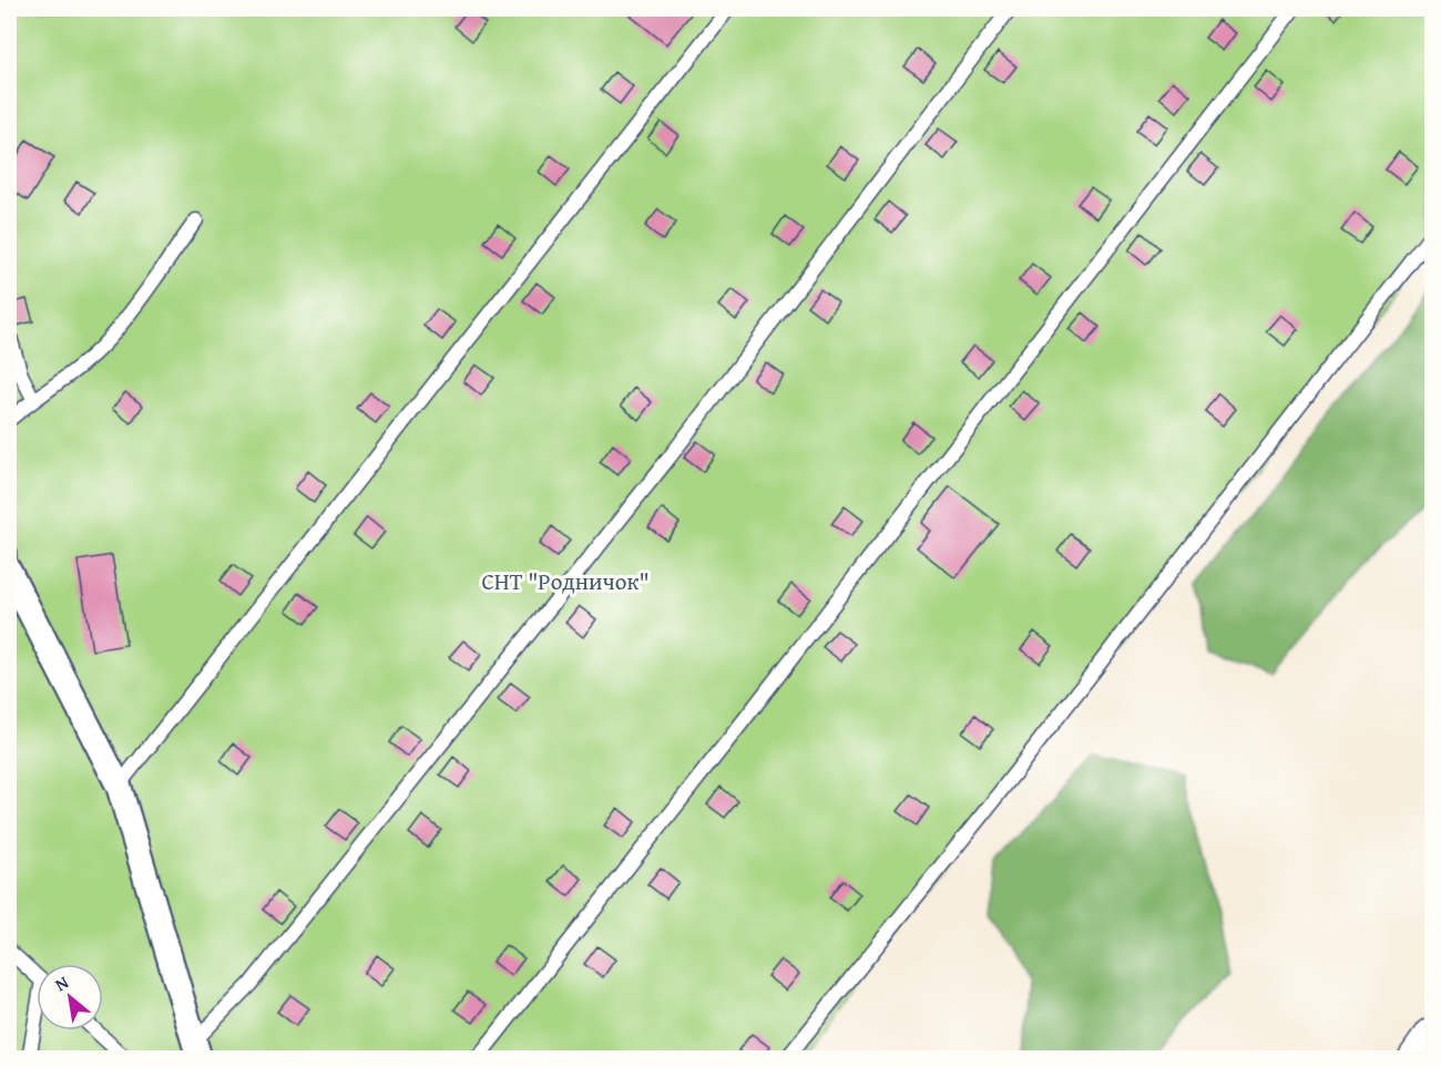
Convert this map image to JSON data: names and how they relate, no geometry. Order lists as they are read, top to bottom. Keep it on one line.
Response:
{"parks":["СНТ \"Родничок\""],"north":"top left"}
